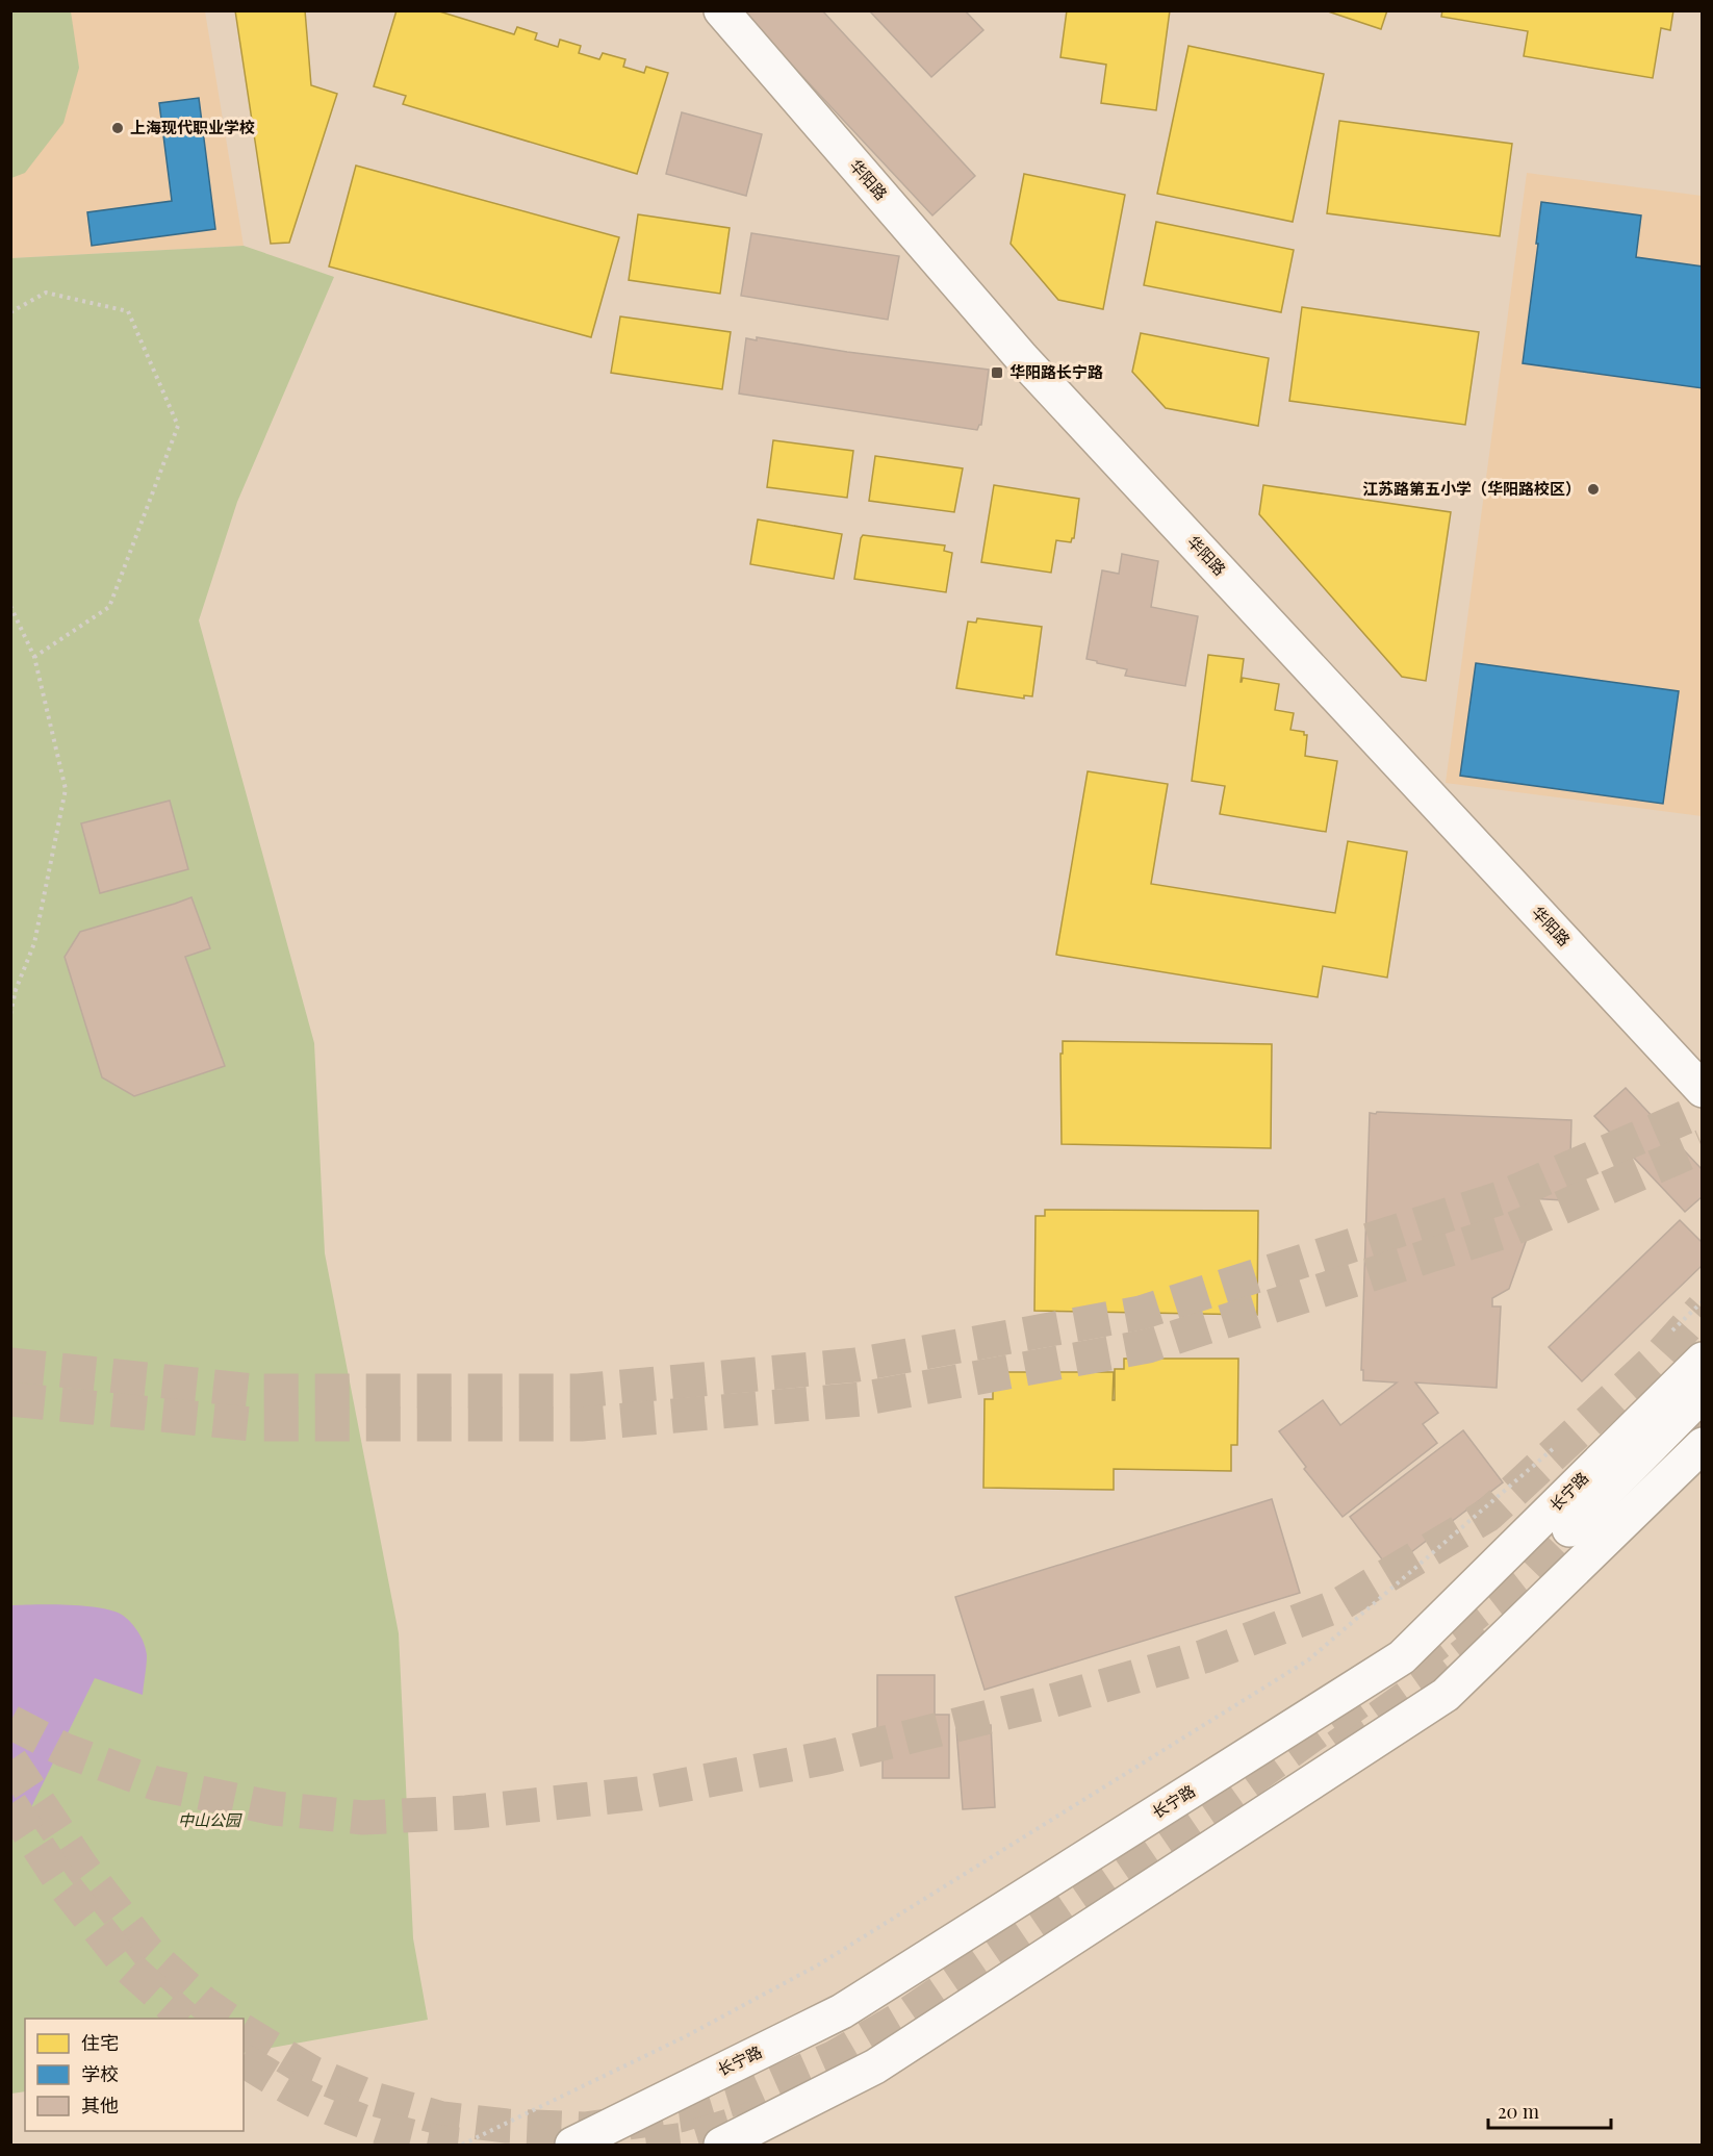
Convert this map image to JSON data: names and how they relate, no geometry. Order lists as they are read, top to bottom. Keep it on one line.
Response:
{"streets":{"main road":["华阳路","长宁路"]},"parks":["中山公园"],"places":{"other":["上海现代职业学校","江苏路第五小学（华阳路校区）"],"transit":["华阳路长宁路"]},"legend":["住宅","学校","其他"],"scale_bar":"20 m"}
